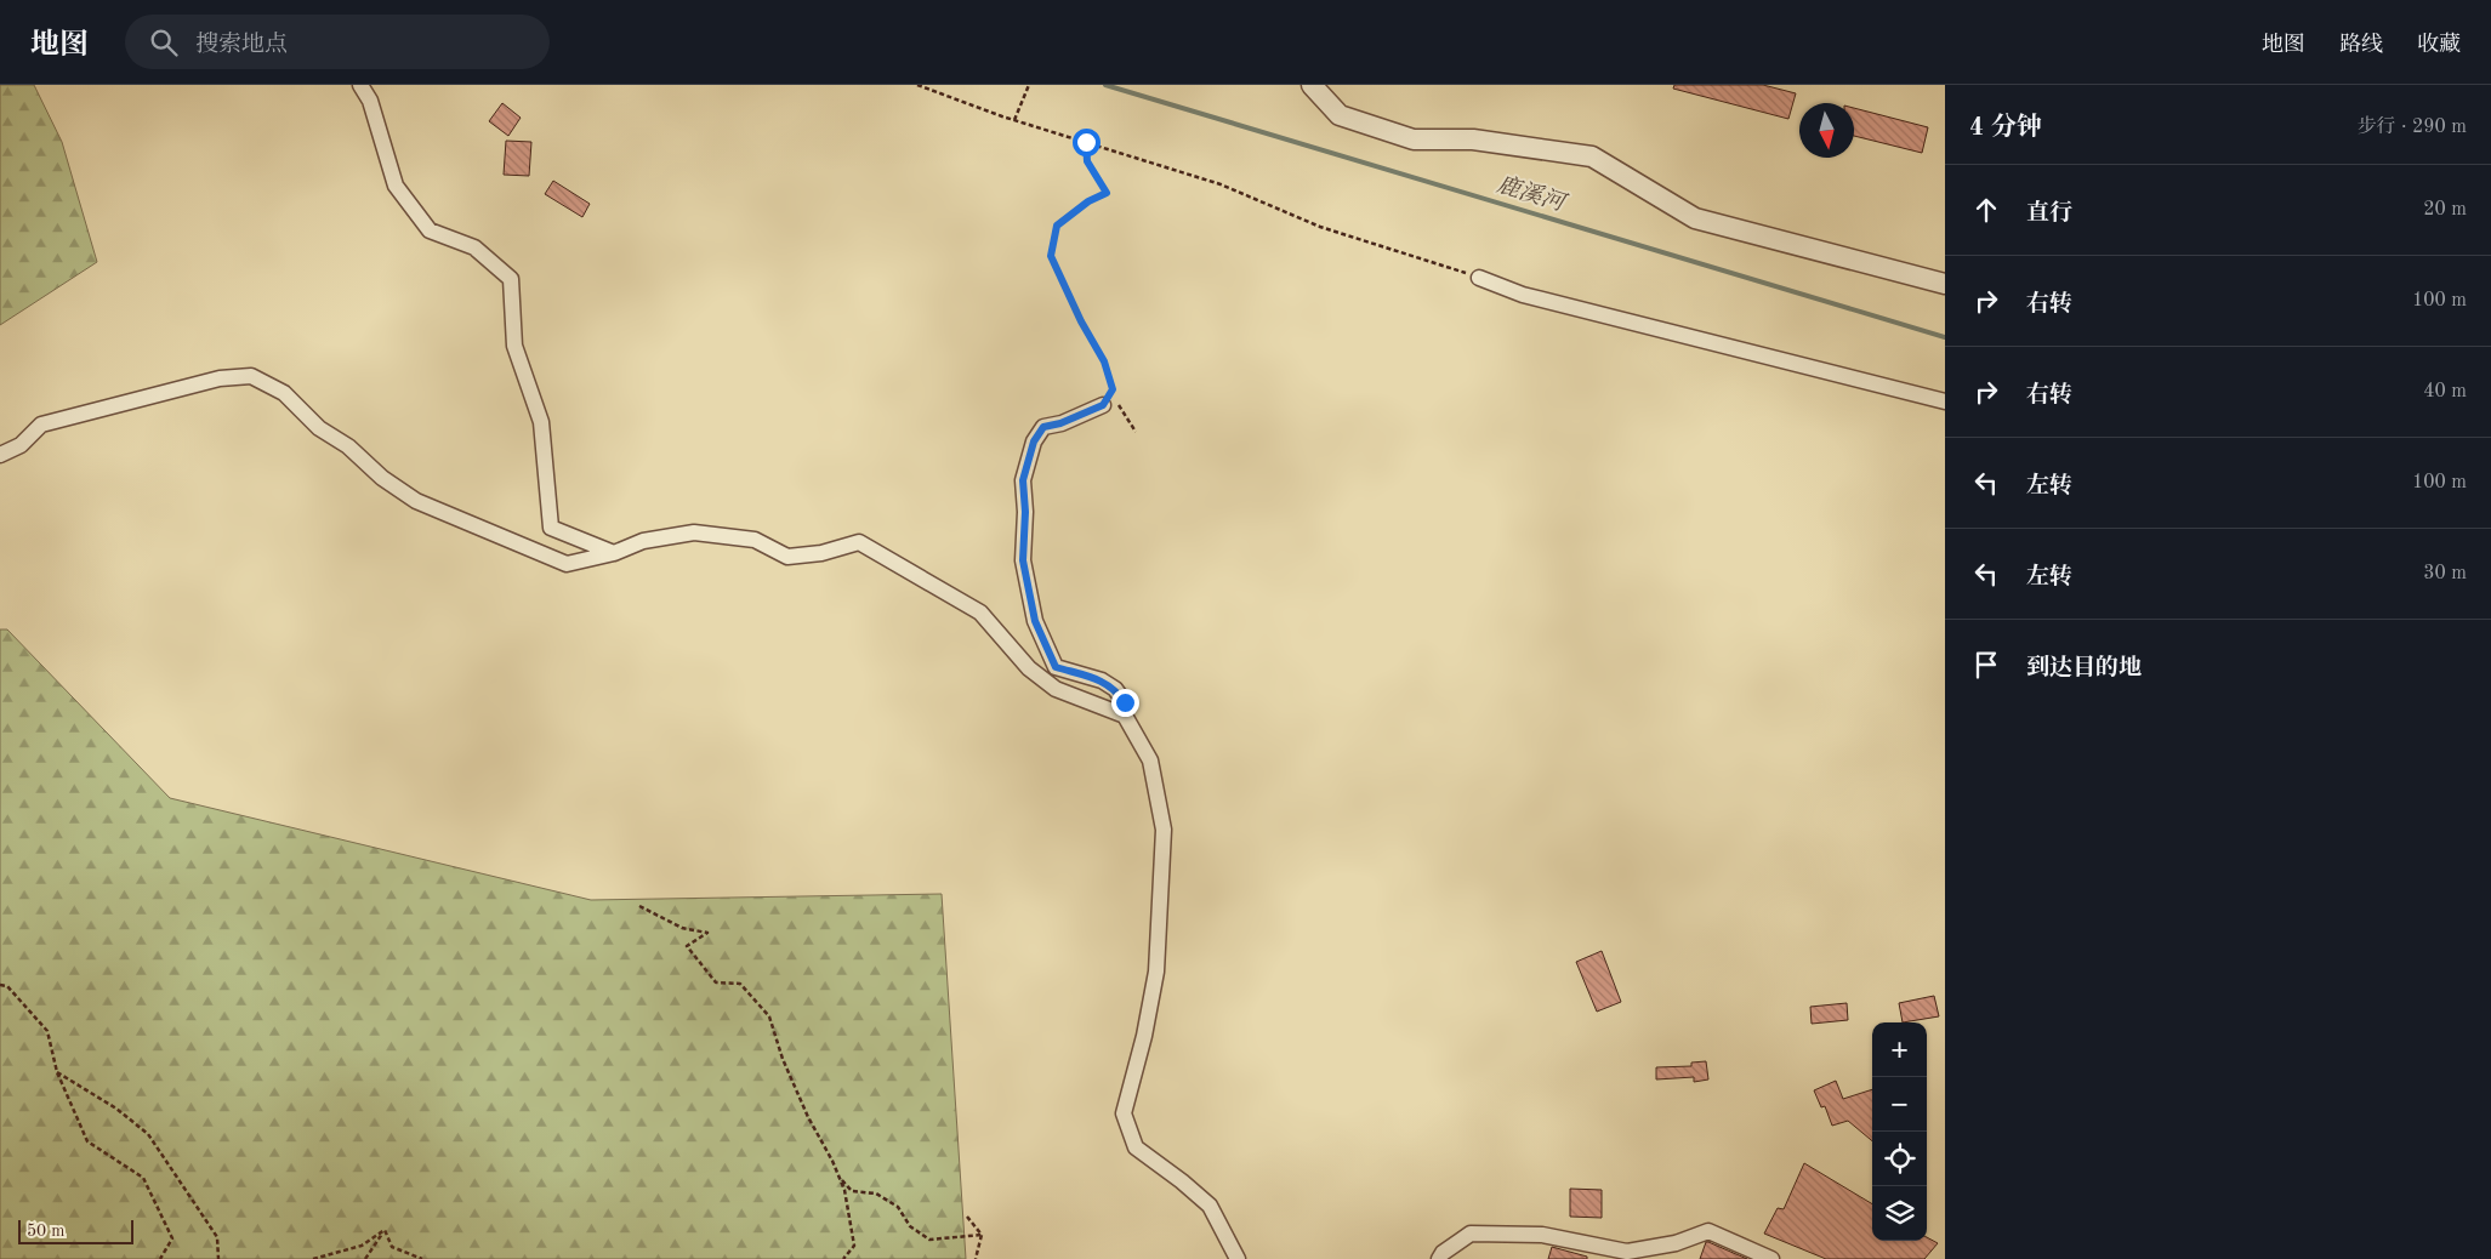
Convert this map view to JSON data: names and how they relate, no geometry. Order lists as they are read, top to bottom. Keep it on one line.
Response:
{"water":["鹿溪河"],"scale_bar":"50 m","north":"bottom","page":{"header":"地图","search":"搜索地点","nav":["地图","路线","收藏"],"heading":["4 分钟","步行 · 290 m"],"list":[["直行","20 m"],["右转","100 m"],["右转","40 m"],["左转","100 m"],["左转","30 m"],"到达目的地"],"map_buttons":["+","−"],"scale":"50 m"}}
